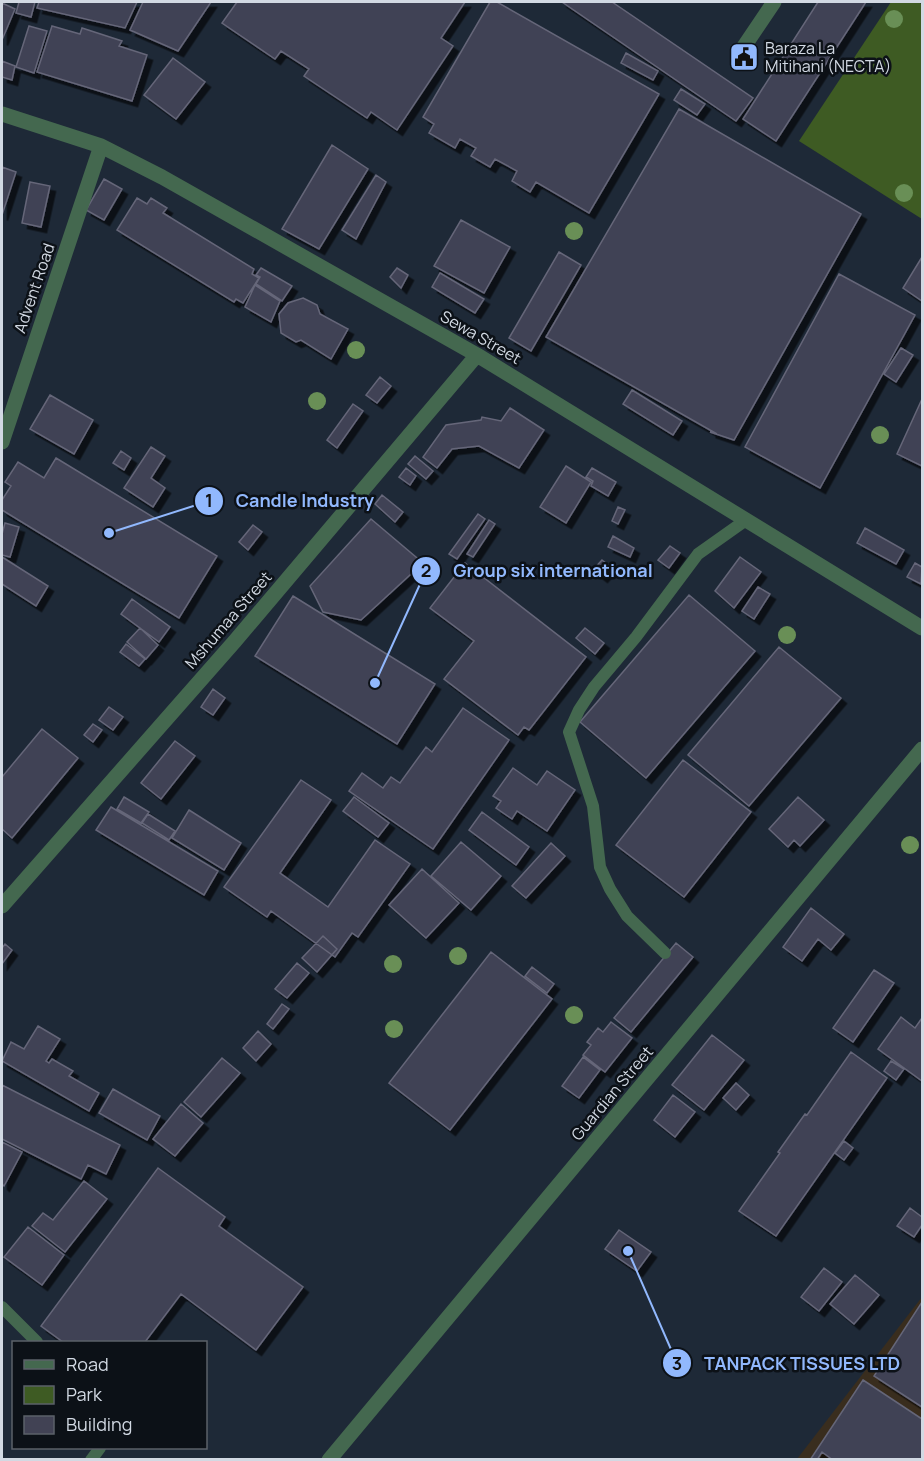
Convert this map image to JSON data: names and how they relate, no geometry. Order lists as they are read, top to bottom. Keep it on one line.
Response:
{"streets":{"street":["Advent Road","Sewa Street","Mshumaa Street","Guardian Street"]},"crossings":[["Advent Road","Sewa Street"],["Sewa Street","Mshumaa Street"]],"places":{"public building":["Baraza La Mitihani (NECTA)"],"other":["Candle Industry","Group six international","TANPACK TISSUES LTD"]},"legend":["Road","Park","Building"]}
